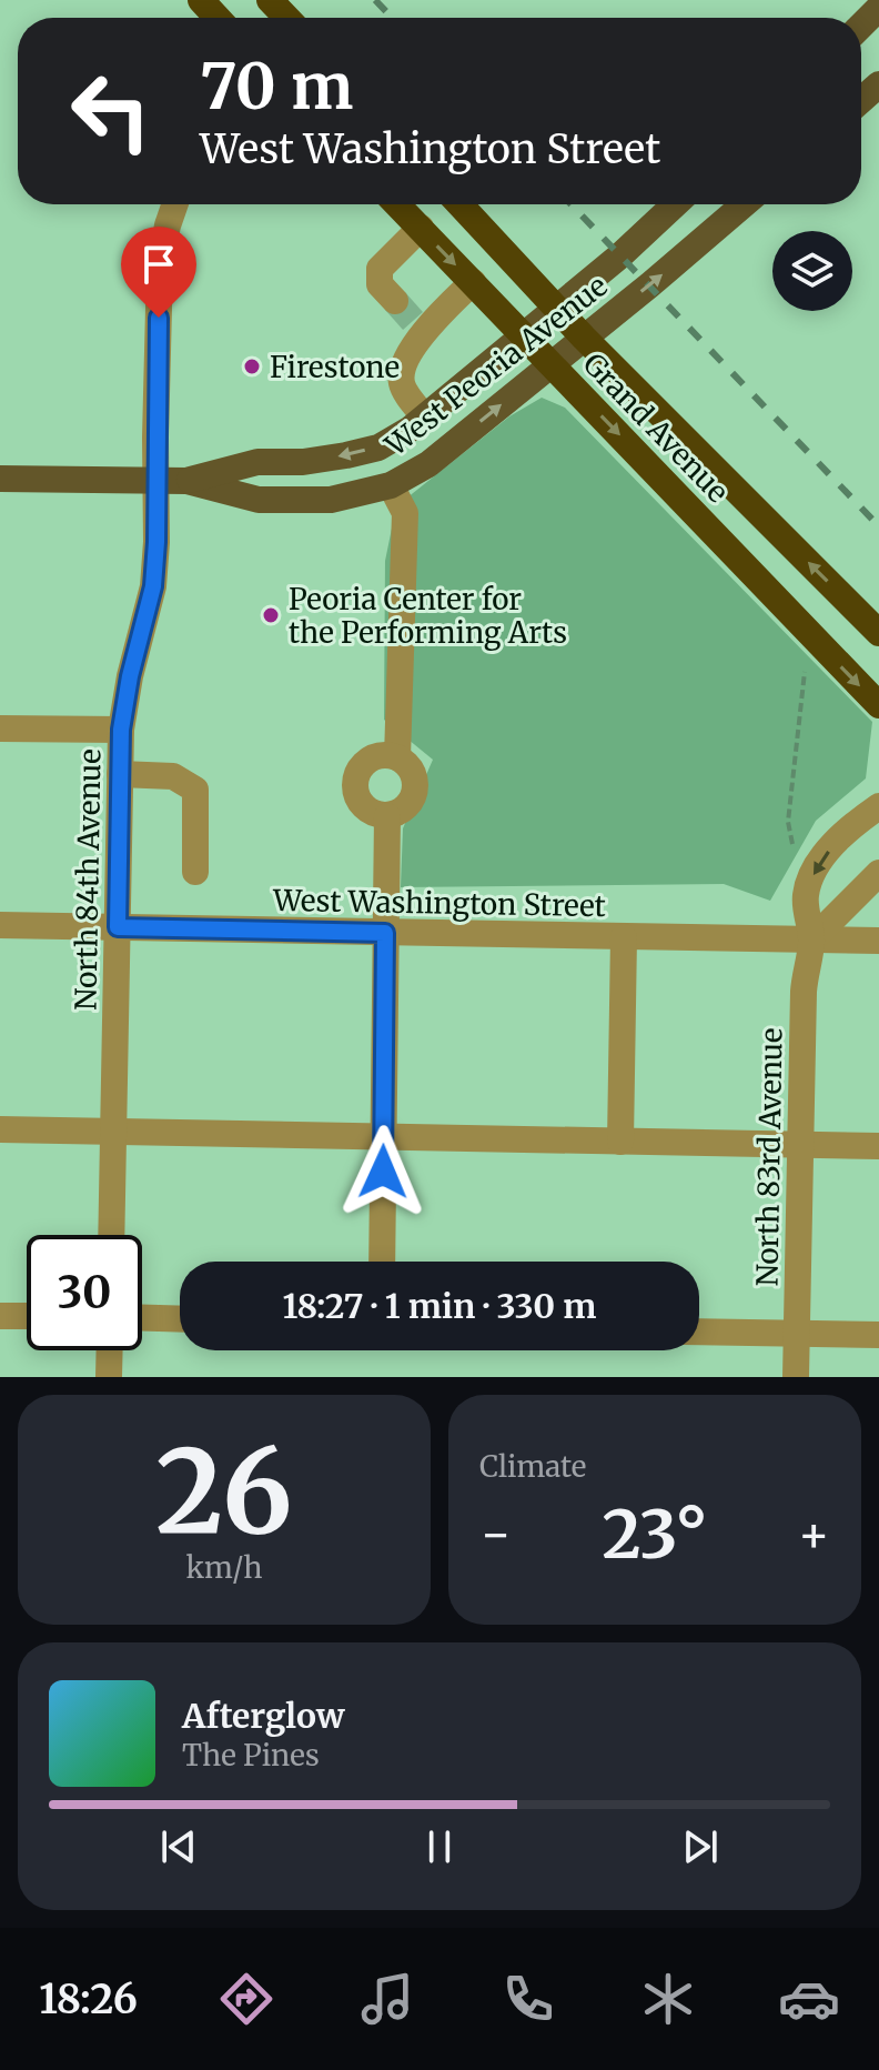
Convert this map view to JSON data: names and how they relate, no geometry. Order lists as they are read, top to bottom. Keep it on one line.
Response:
{"streets":{"highway":["Grand Avenue"],"main road":["West Peoria Avenue"],"street":["North 84th Avenue","West Washington Street","North 83rd Avenue"]},"crossings":[["West Peoria Avenue","Grand Avenue"],["West Peoria Avenue","North 84th Avenue"],["North 84th Avenue","West Washington Street"],["West Washington Street","North 83rd Avenue"]],"places":["Firestone","Peoria Center for the Performing Arts"],"page":{"turn":["70 m","West Washington Street"],"limit":"30","trip":"18:27 · 1 min · 330 m","tile":[["26","km/h"],"Climate"],"heat":["−","23°","+"],"song":["Afterglow","The Pines"],"tabs":"18:26"}}
